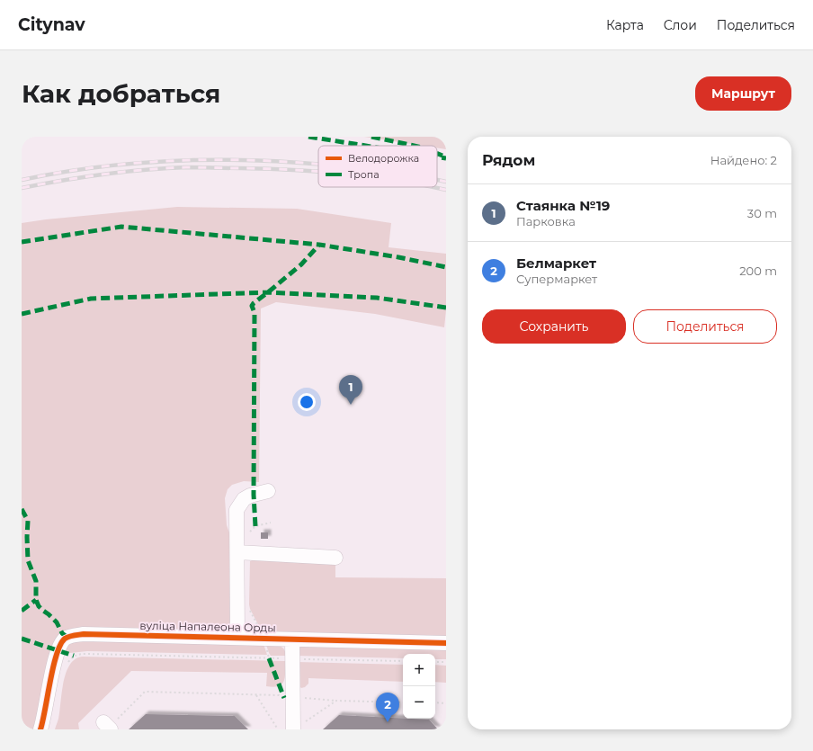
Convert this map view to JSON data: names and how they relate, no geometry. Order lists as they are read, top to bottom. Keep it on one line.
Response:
{"streets":{"street":["вуліца Напалеона Орды"]},"legend":["Велодорожка","Тропа"],"page":{"header":"Citynav","nav":["Карта","Слои","Поделиться"],"buttons":["Маршрут",["Сохранить","Поделиться"]],"title":"Как добраться","heading":["Рядом","Найдено: 2"],"list":[{"mark":"1","name":"Стаянка №19","note":"Парковка","value":"30 m"},{"mark":"2","name":"Белмаркет","note":"Супермаркет","value":"200 m"}],"pins":["1","2"],"map_buttons":["+","−"]}}
